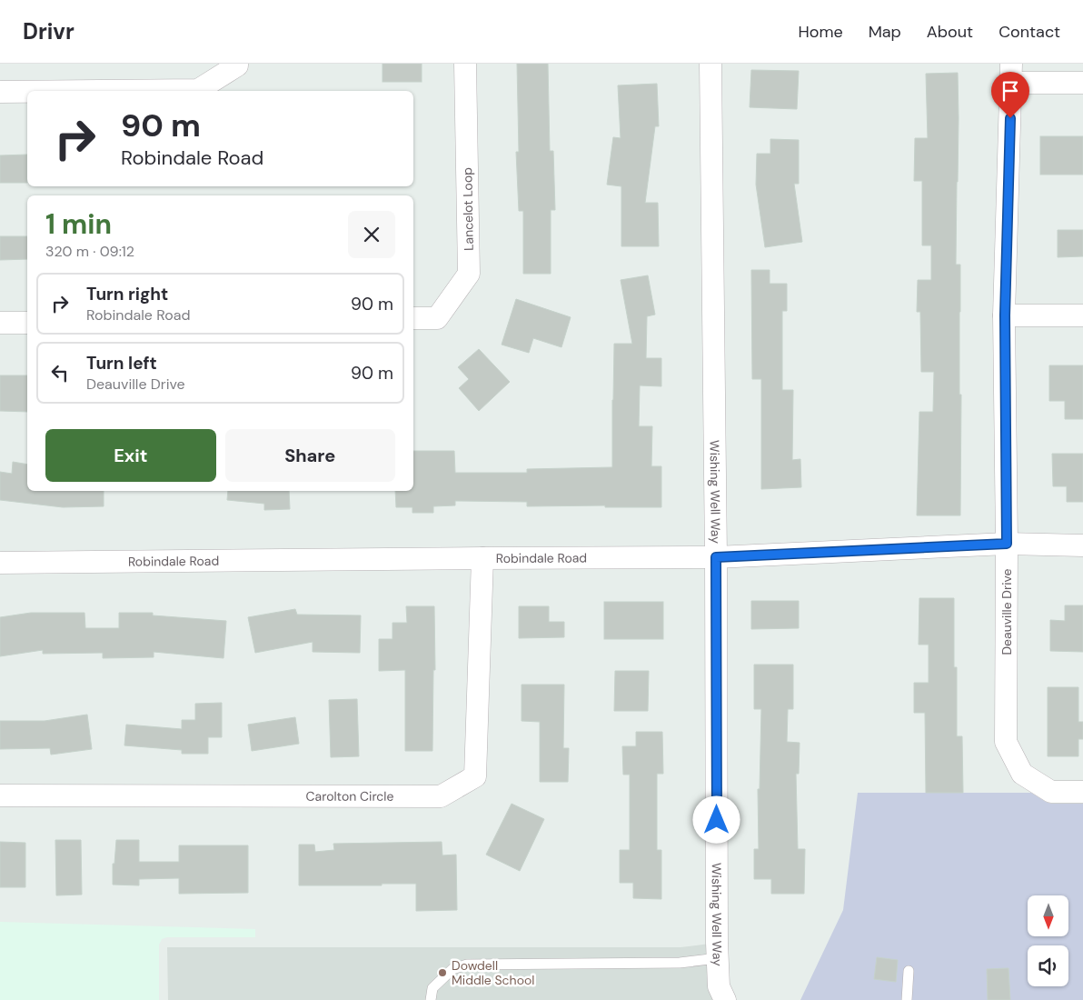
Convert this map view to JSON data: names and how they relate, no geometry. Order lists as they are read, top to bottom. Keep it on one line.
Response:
{"streets":{"street":["Lancelot Loop","Wishing Well Way","Robindale Road","Deauville Drive","Carolton Circle"]},"crossings":[["Wishing Well Way","Robindale Road"],["Robindale Road","Deauville Drive"],["Robindale Road","Carolton Circle"]],"places":["Dowdell Middle School"],"north":"bottom","page":{"header":"Drivr","nav":["Home","Map","About","Contact"],"turn":["90 m","Robindale Road"],"heading":["1 min","320 m · 09:12"],"list":[{"name":"Turn right","note":"Robindale Road","value":"90 m"},{"name":"Turn left","note":"Deauville Drive","value":"90 m"}],"buttons":["Exit","Share"]}}
